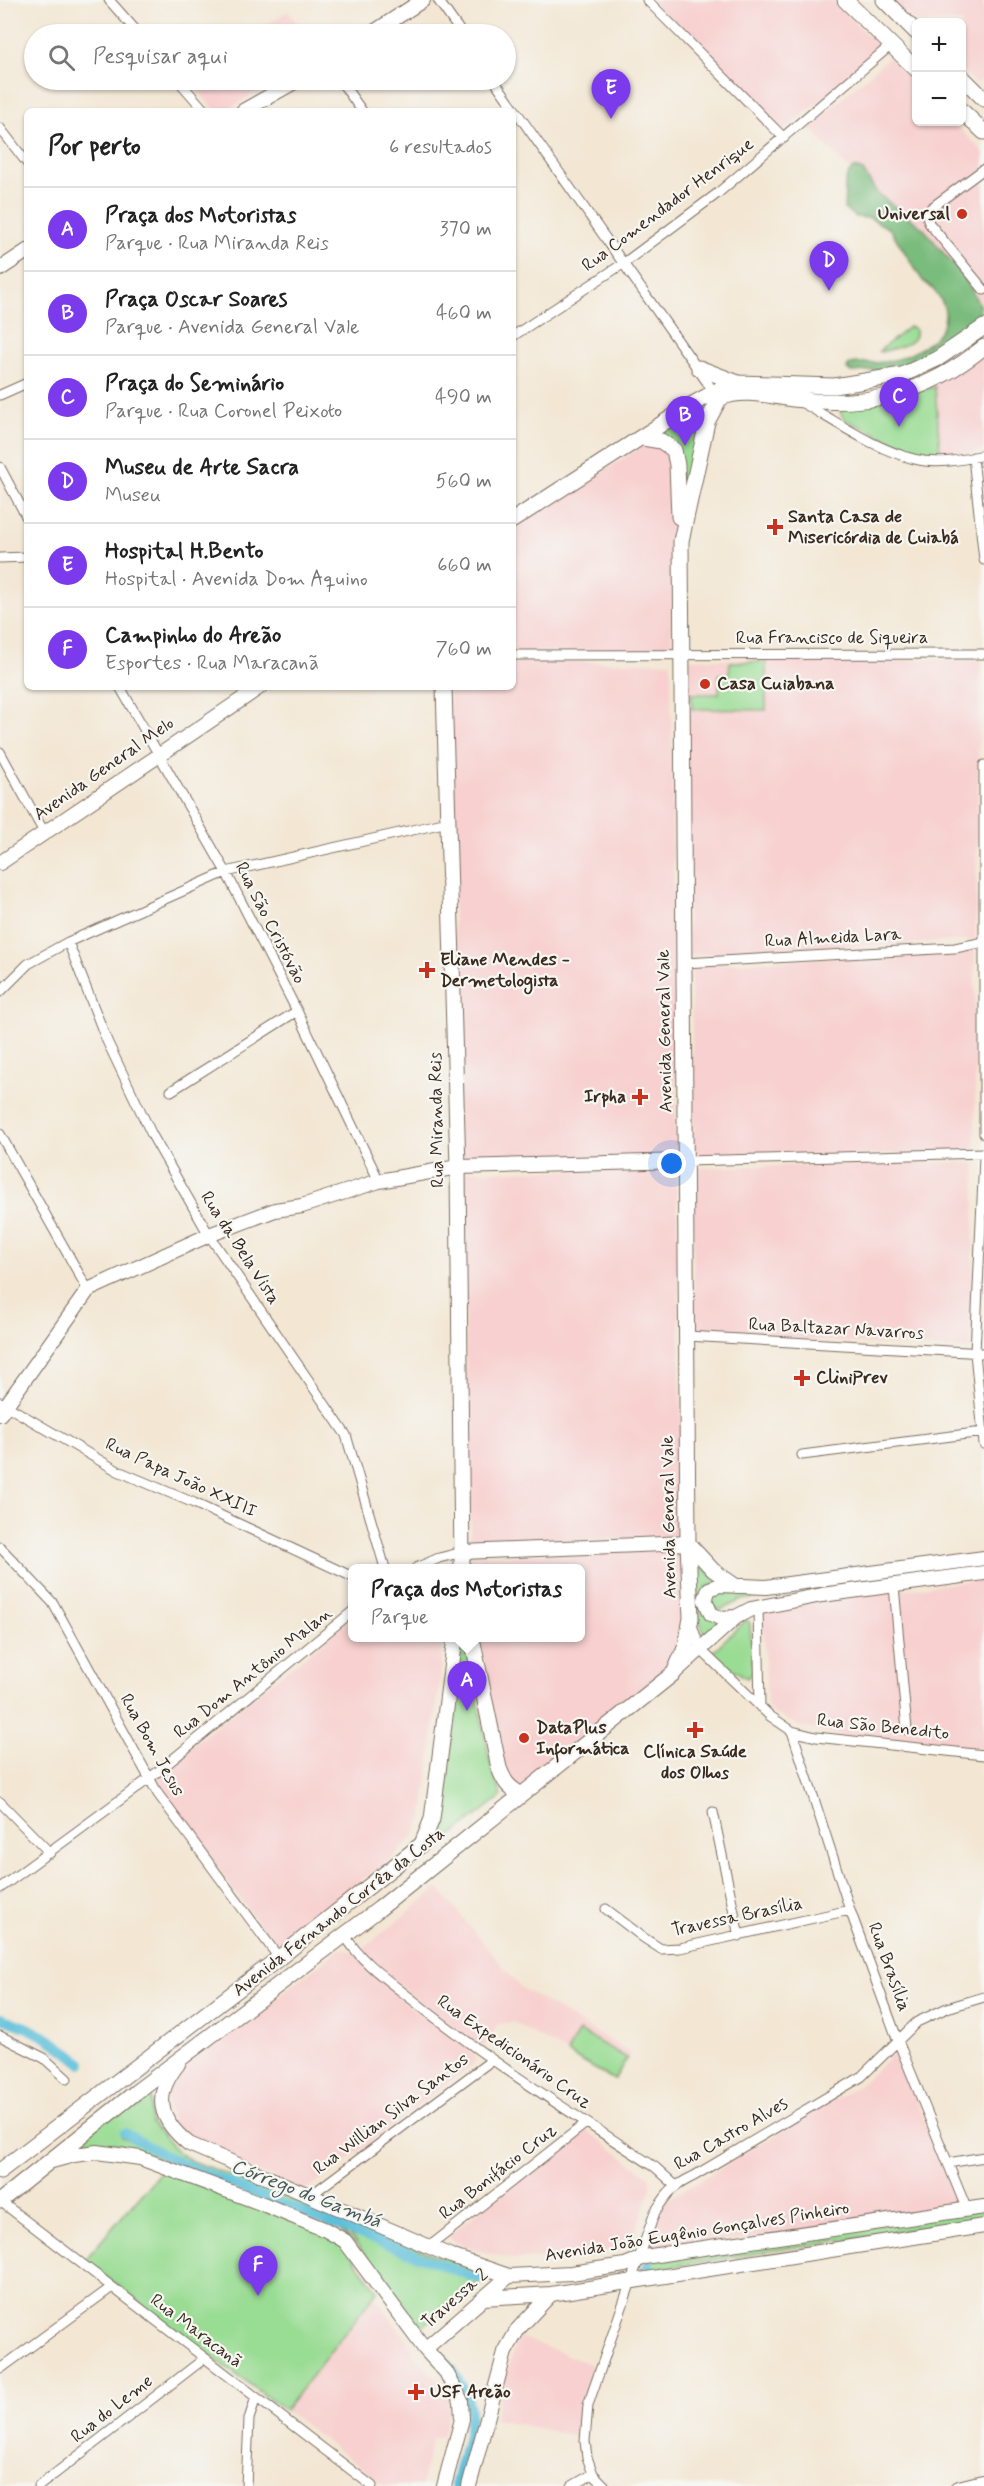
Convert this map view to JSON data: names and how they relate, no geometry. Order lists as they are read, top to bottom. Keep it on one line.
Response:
{"streets":{"main road":["Avenida General Vale","Rua Miranda Reis","Avenida Fernando Corrêa da Costa"],"street":["Rua Comendador Henrique","Rua Francisco de Siqueira","Avenida General Melo","Rua São Cristóvão","Rua Almeida Lara","Rua da Bela Vista","Rua Baltazar Navarros","Rua Papa João XXIII","Rua Dom Antônio Malan","Rua São Benedito","Rua Bom Jesus","Travessa Brasília","Rua Brasília","Rua Expedicionário Cruz","Rua Willian Silva Santos","Rua Castro Alves","Rua Bonifácio Cruz","Avenida João Eugênio Gonçalves Pinheiro","Travessa 2","Rua Maracanã","Rua do Leme"]},"crossings":[["Rua Francisco de Siqueira","Avenida General Vale"],["Avenida General Melo","Rua São Cristóvão"],["Rua Almeida Lara","Avenida General Vale"],["Avenida General Vale","Rua Baltazar Navarros"],["Avenida General Vale","Rua São Benedito"],["Avenida General Vale","Avenida Fernando Corrêa da Costa"],["Rua Dom Antônio Malan","Rua Bom Jesus"],["Rua São Benedito","Avenida Fernando Corrêa da Costa"],["Rua São Benedito","Rua Brasília"],["Rua Bom Jesus","Avenida Fernando Corrêa da Costa"],["Avenida Fernando Corrêa da Costa","Rua Expedicionário Cruz"],["Avenida Fernando Corrêa da Costa","Avenida João Eugênio Gonçalves Pinheiro"],["Avenida Fernando Corrêa da Costa","Rua Maracanã"],["Travessa Brasília","Rua Brasília"],["Rua Brasília","Rua Castro Alves"],["Rua Brasília","Avenida João Eugênio Gonçalves Pinheiro"],["Rua Expedicionário Cruz","Rua Willian Silva Santos"],["Rua Expedicionário Cruz","Rua Castro Alves"],["Rua Expedicionário Cruz","Rua Bonifácio Cruz"],["Rua Willian Silva Santos","Avenida João Eugênio Gonçalves Pinheiro"],["Rua Castro Alves","Avenida João Eugênio Gonçalves Pinheiro"],["Rua Bonifácio Cruz","Avenida João Eugênio Gonçalves Pinheiro"],["Avenida João Eugênio Gonçalves Pinheiro","Travessa 2"],["Rua Maracanã","Rua do Leme"]],"water":["Córrego do Gambá"],"places":{"other":["Universal","Casa Cuiabana","DataPlus Informática"],"health":["Santa Casa de Misericórdia de Cuiabá","Eliane Mendes - Dermetologista","Irpha","CliniPrev","Clínica Saúde dos Olhos","USF Areão"]},"page":{"map_buttons":["+","−"],"search":"Pesquisar aqui","pins":["E","D","C","B","A","F"],"heading":["Por perto","6 resultados"],"list":[{"mark":"A","name":"Praça dos Motoristas","note":"Parque · Rua Miranda Reis","value":"370 m"},{"mark":"B","name":"Praça Oscar Soares","note":"Parque · Avenida General Vale","value":"460 m"},{"mark":"C","name":"Praça do Seminário","note":"Parque · Rua Coronel Peixoto","value":"490 m"},{"mark":"D","name":"Museu de Arte Sacra","note":"Museu","value":"560 m"},{"mark":"E","name":"Hospital H.Bento","note":"Hospital · Avenida Dom Aquino","value":"660 m"},{"mark":"F","name":"Campinho do Areão","note":"Esportes · Rua Maracanã","value":"760 m"}],"popup":["Praça dos Motoristas","Parque"]}}
